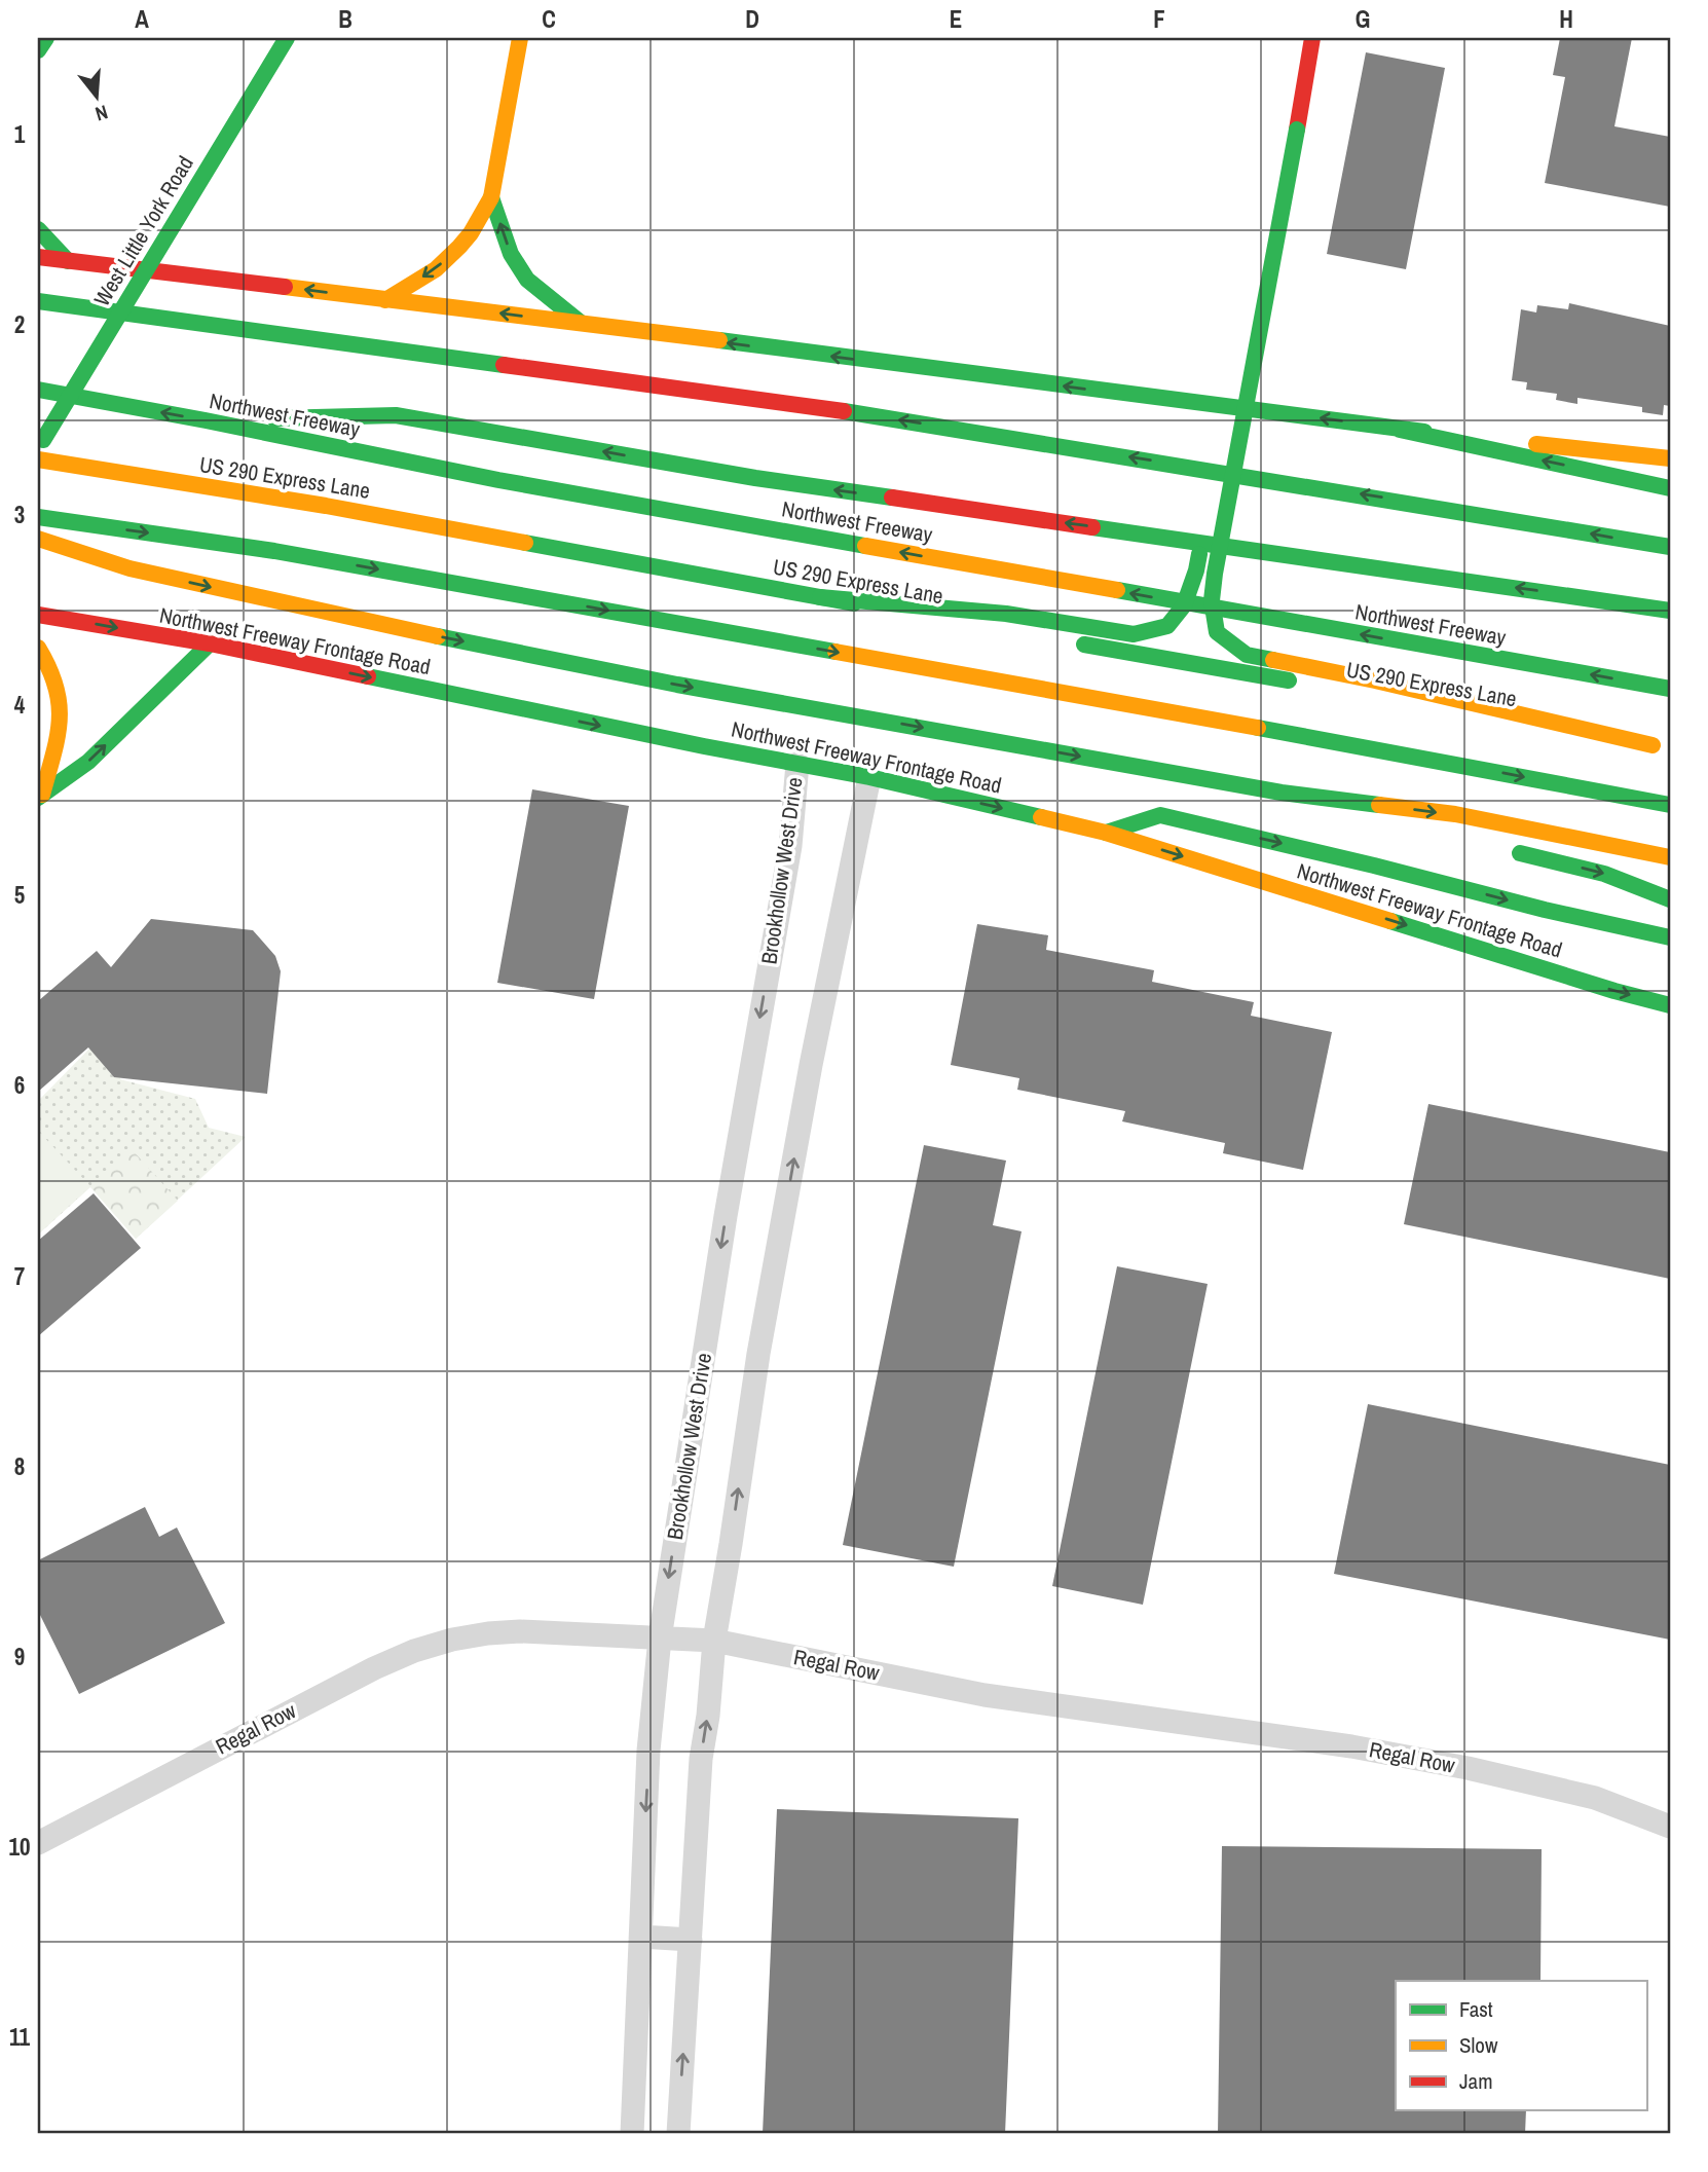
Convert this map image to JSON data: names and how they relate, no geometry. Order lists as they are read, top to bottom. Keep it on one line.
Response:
{"streets":{"main road":["West Little York Road","Northwest Freeway","US 290 Express Lane","Northwest Freeway Frontage Road"],"street":["Brookhollow West Drive","Regal Row"]},"crossings":[["Northwest Freeway Frontage Road","Brookhollow West Drive"],["Brookhollow West Drive","Regal Row"]],"legend":["Fast","Slow","Jam"],"north":"bottom","grid":{"columns":["A","B","C","D","E","F","G","H"],"rows":["1","2","3","4","5","6","7","8","9","10","11"]}}
